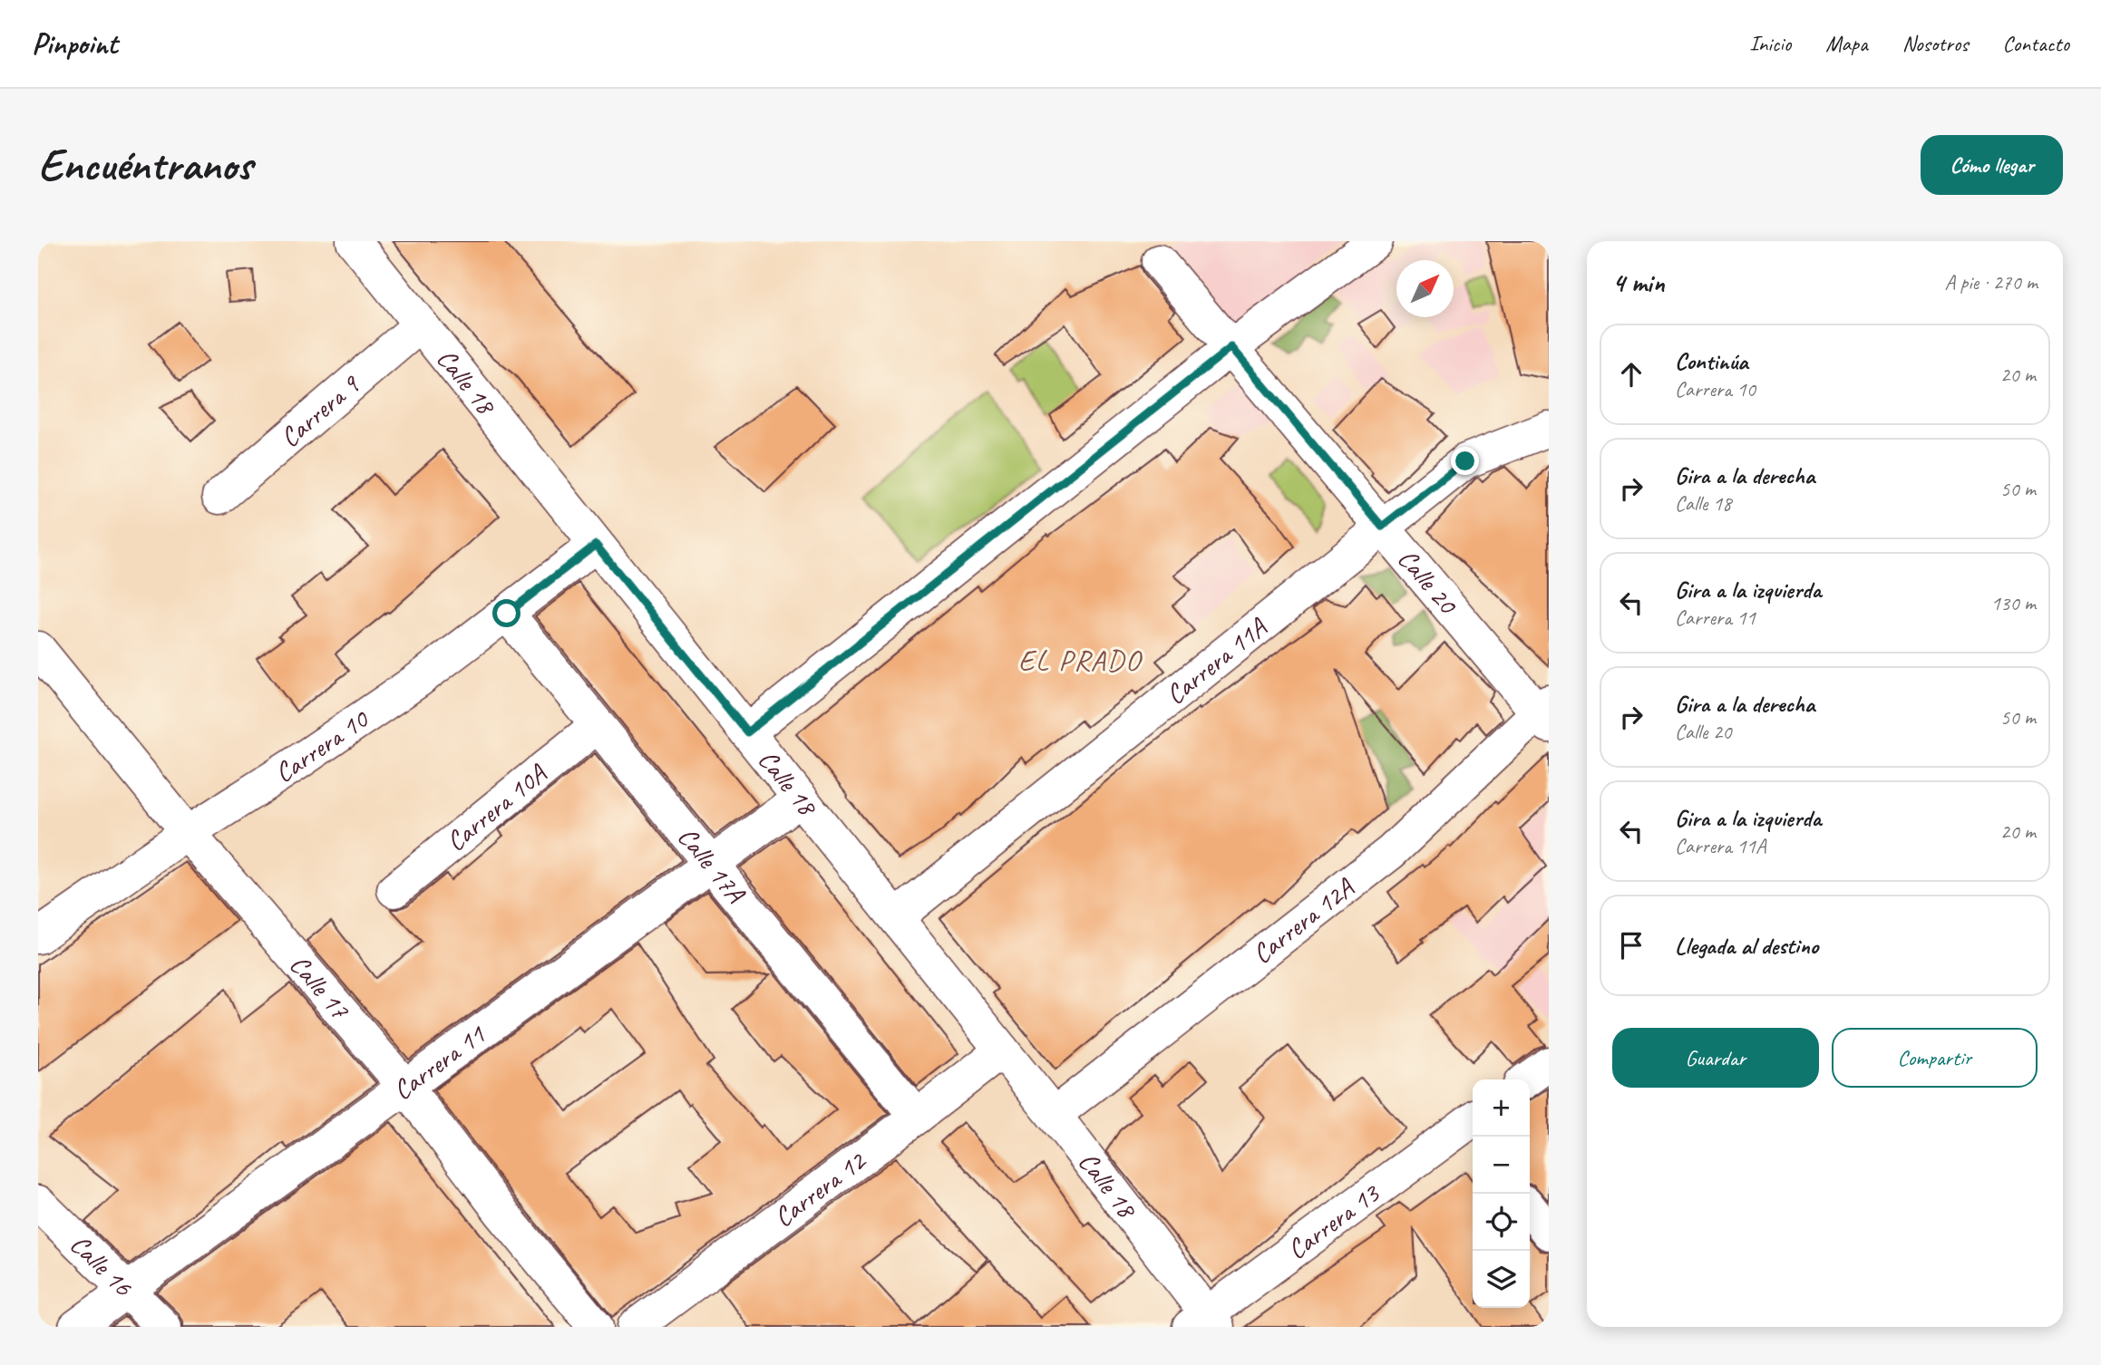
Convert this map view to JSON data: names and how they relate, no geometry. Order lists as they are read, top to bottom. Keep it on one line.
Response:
{"streets":{"street":["Calle 18","Carrera 9","Calle 20","Carrera 11A","Carrera 10","Carrera 10A","Calle 17A","Carrera 12A","Calle 17","Carrera 11","Carrera 12","Carrera 13","Calle 16"]},"crossings":[["Calle 18","Carrera 9"],["Calle 18","Carrera 11A"],["Calle 18","Carrera 10"],["Calle 18","Carrera 12A"],["Calle 18","Carrera 11"],["Calle 18","Carrera 12"],["Calle 18","Carrera 13"],["Calle 20","Carrera 11A"],["Calle 20","Carrera 12A"],["Carrera 10","Calle 17A"],["Carrera 10","Calle 17"],["Carrera 10A","Calle 17A"],["Calle 17A","Carrera 11"],["Calle 17A","Carrera 12"],["Calle 17","Carrera 11"],["Carrera 11","Calle 16"]],"districts":["EL PRADO"],"north":"top right","page":{"header":"Pinpoint","nav":["Inicio","Mapa","Nosotros","Contacto"],"buttons":["Cómo llegar",["Guardar","Compartir"]],"title":"Encuéntranos","heading":["4 min","A pie · 270 m"],"list":[["Continúa","Carrera 10","20 m"],["Gira a la derecha","Calle 18","50 m"],["Gira a la izquierda","Carrera 11","130 m"],["Gira a la derecha","Calle 20","50 m"],["Gira a la izquierda","Carrera 11A","20 m"],"Llegada al destino"],"map_buttons":["+","−"]}}
